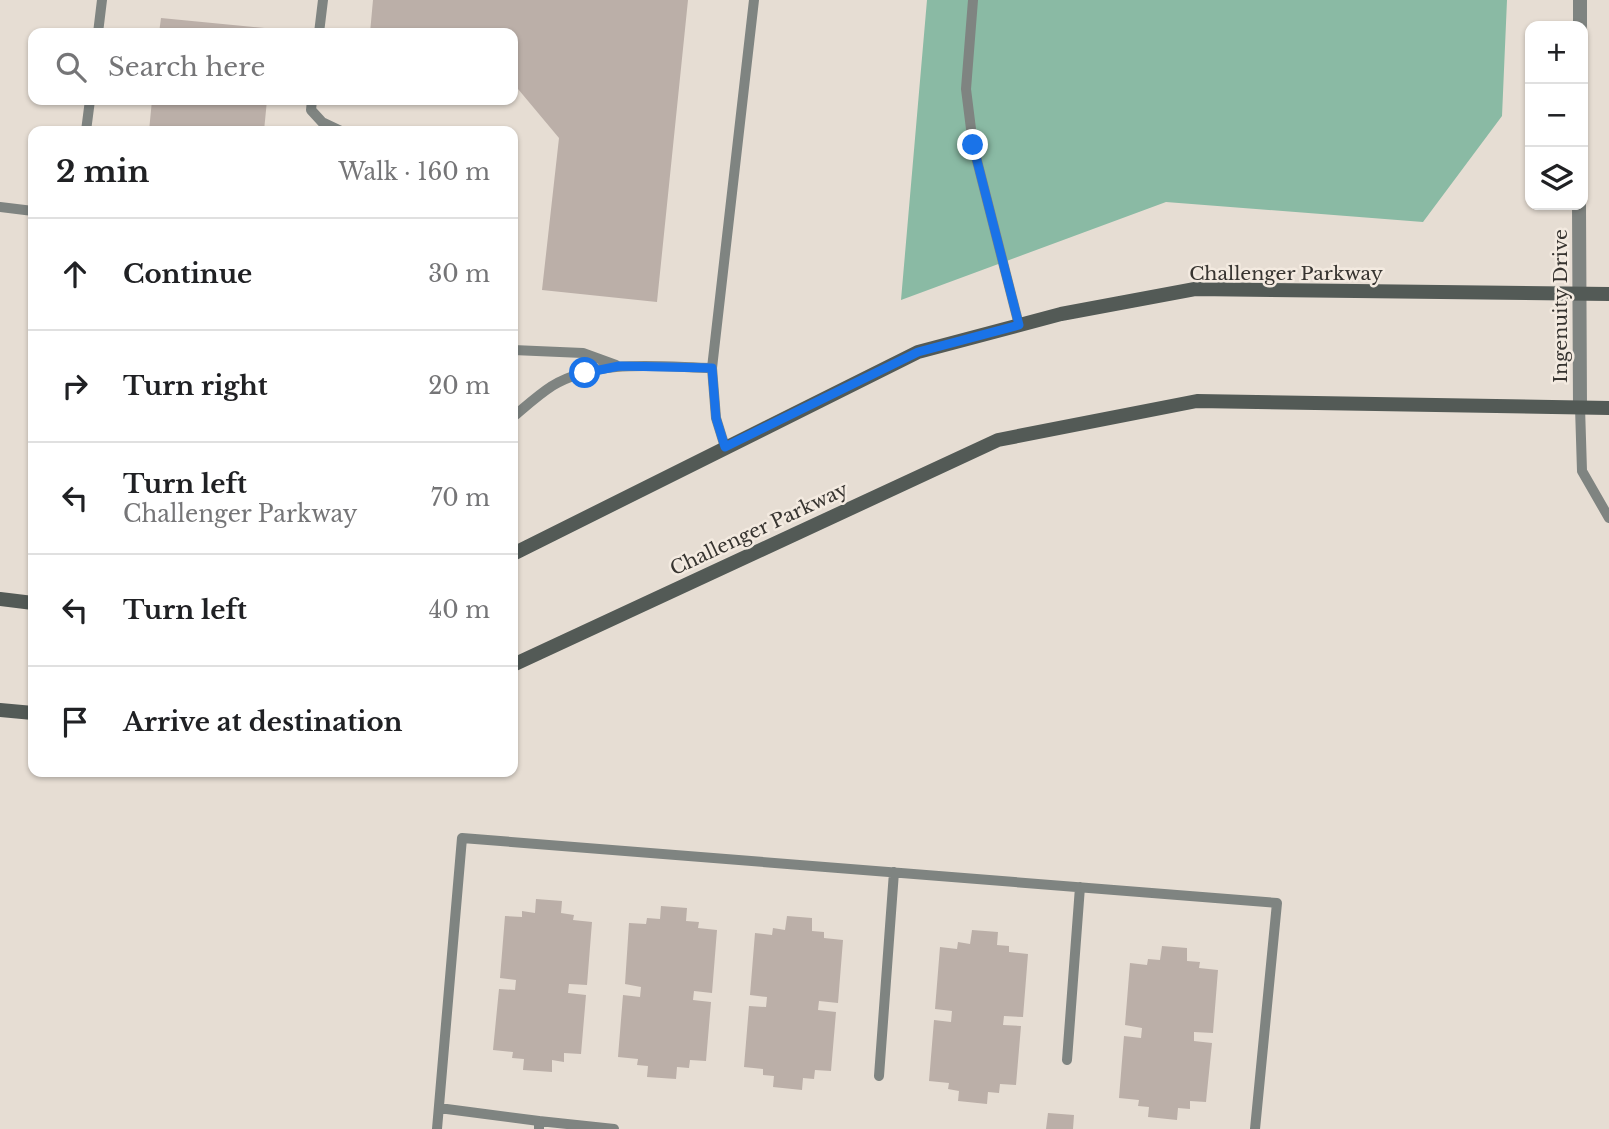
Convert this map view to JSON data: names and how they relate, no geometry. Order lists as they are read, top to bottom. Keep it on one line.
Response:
{"streets":{"main road":["Challenger Parkway"],"street":["Ingenuity Drive"]},"crossings":[["Challenger Parkway","Ingenuity Drive"]],"page":{"map_buttons":["+","−"],"search":"Search here","heading":["2 min","Walk · 160 m"],"list":[["Continue","30 m"],["Turn right","20 m"],["Turn left","Challenger Parkway","70 m"],["Turn left","40 m"],"Arrive at destination"]}}
